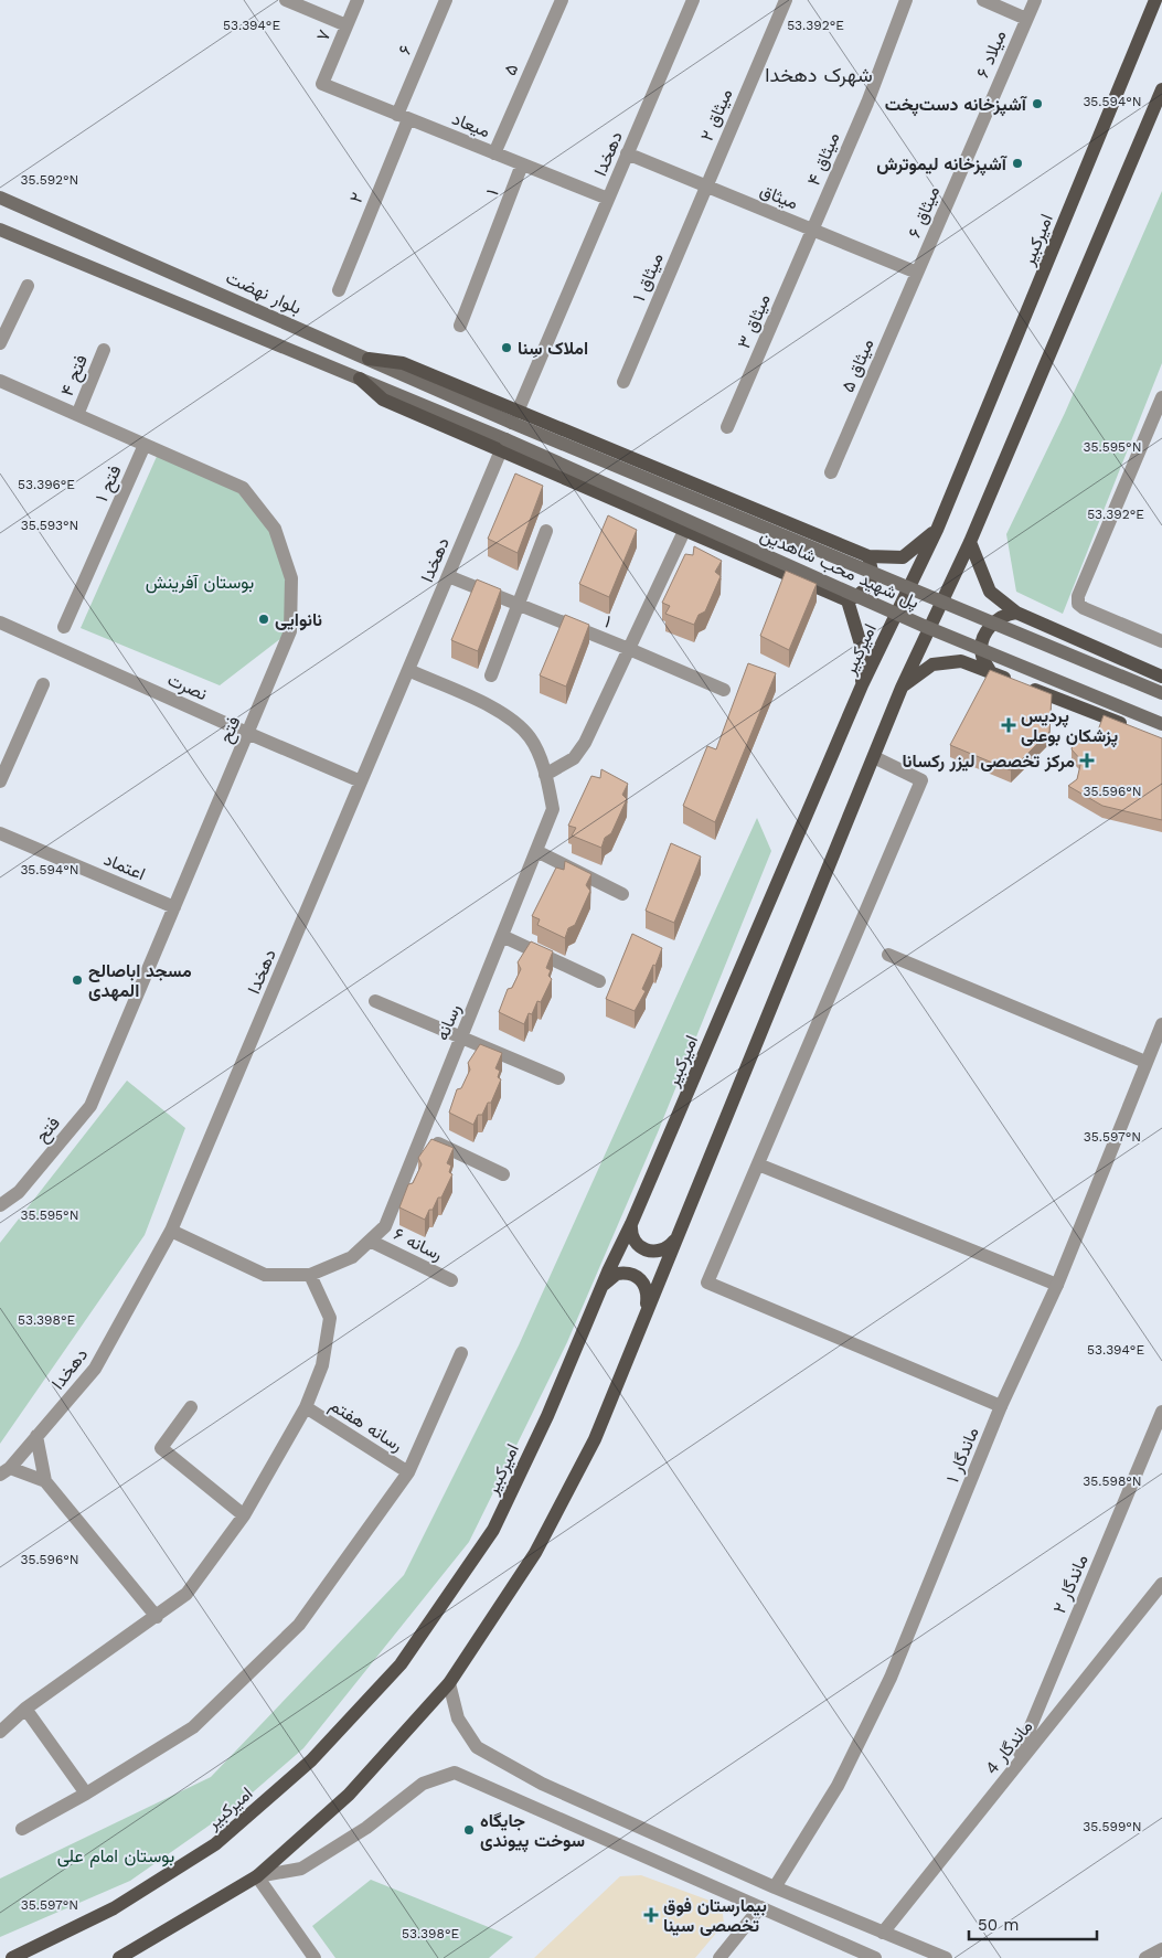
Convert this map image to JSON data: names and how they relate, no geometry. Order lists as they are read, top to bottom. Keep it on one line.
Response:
{"streets":{"main road":["امیرکبیر","بلوار نهضت","پل شهید محب شاهدین"],"street":["۷","۶","میلاد ۶","۵","میثاق ۲","میعاد","دهخدا","میثاق ۴","۱","میثاق","۲","میثاق ۶","میثاق ۱","میثاق ۳","میثاق ۵","فتح ۴","فتح ۱","نصرت","فتح","اعتماد","رسانه","رسانه ۶","رسانه هفتم","ماندگار ۱","ماندگار ۲","ماندگار 4"]},"crossings":[["۷","میعاد"],["۶","میعاد"],["۶","۲"],["میلاد ۶","میثاق ۶"],["۵","میعاد"],["میثاق ۲","میثاق"],["میثاق ۲","میثاق ۱"],["میعاد","دهخدا"],["میعاد","۱"],["میعاد","۲"],["دهخدا","۱"],["دهخدا","میثاق"],["دهخدا","بلوار نهضت"],["دهخدا","پل شهید محب شاهدین"],["دهخدا","نصرت"],["دهخدا","رسانه"],["میثاق ۴","میثاق"],["میثاق ۴","میثاق ۳"],["میثاق","میثاق ۶"],["میثاق","میثاق ۱"],["میثاق","میثاق ۳"],["میثاق","میثاق ۵"],["میثاق ۶","میثاق ۵"],["بلوار نهضت","پل شهید محب شاهدین"],["فتح ۴","فتح"],["فتح ۱","فتح"],["نصرت","فتح"],["فتح","اعتماد"],["رسانه","رسانه ۶"],["ماندگار ۲","ماندگار 4"]],"districts":["شهرک دهخدا"],"parks":["بوستان آفرینش","بوستان امام علی"],"places":{"other":["آشپزخانه دست‌پخت","آشپزخانه لیموترش","املاک سِنا","نانوایی","مسجد اباصالح المهدی","جایگاه سوخت پیوندی"],"health":["پردیس پزشکان بوعلی","مرکز تخصصی لیزر رکسانا","بیمارستان فوق تخصصی سینا"]},"scale_bar":"50 m","coordinates":["53.394°E","53.392°E","35.594°N","35.592°N","35.595°N","53.396°E","35.593°N","35.596°N","35.597°N","53.398°E","35.598°N","35.599°N"]}
